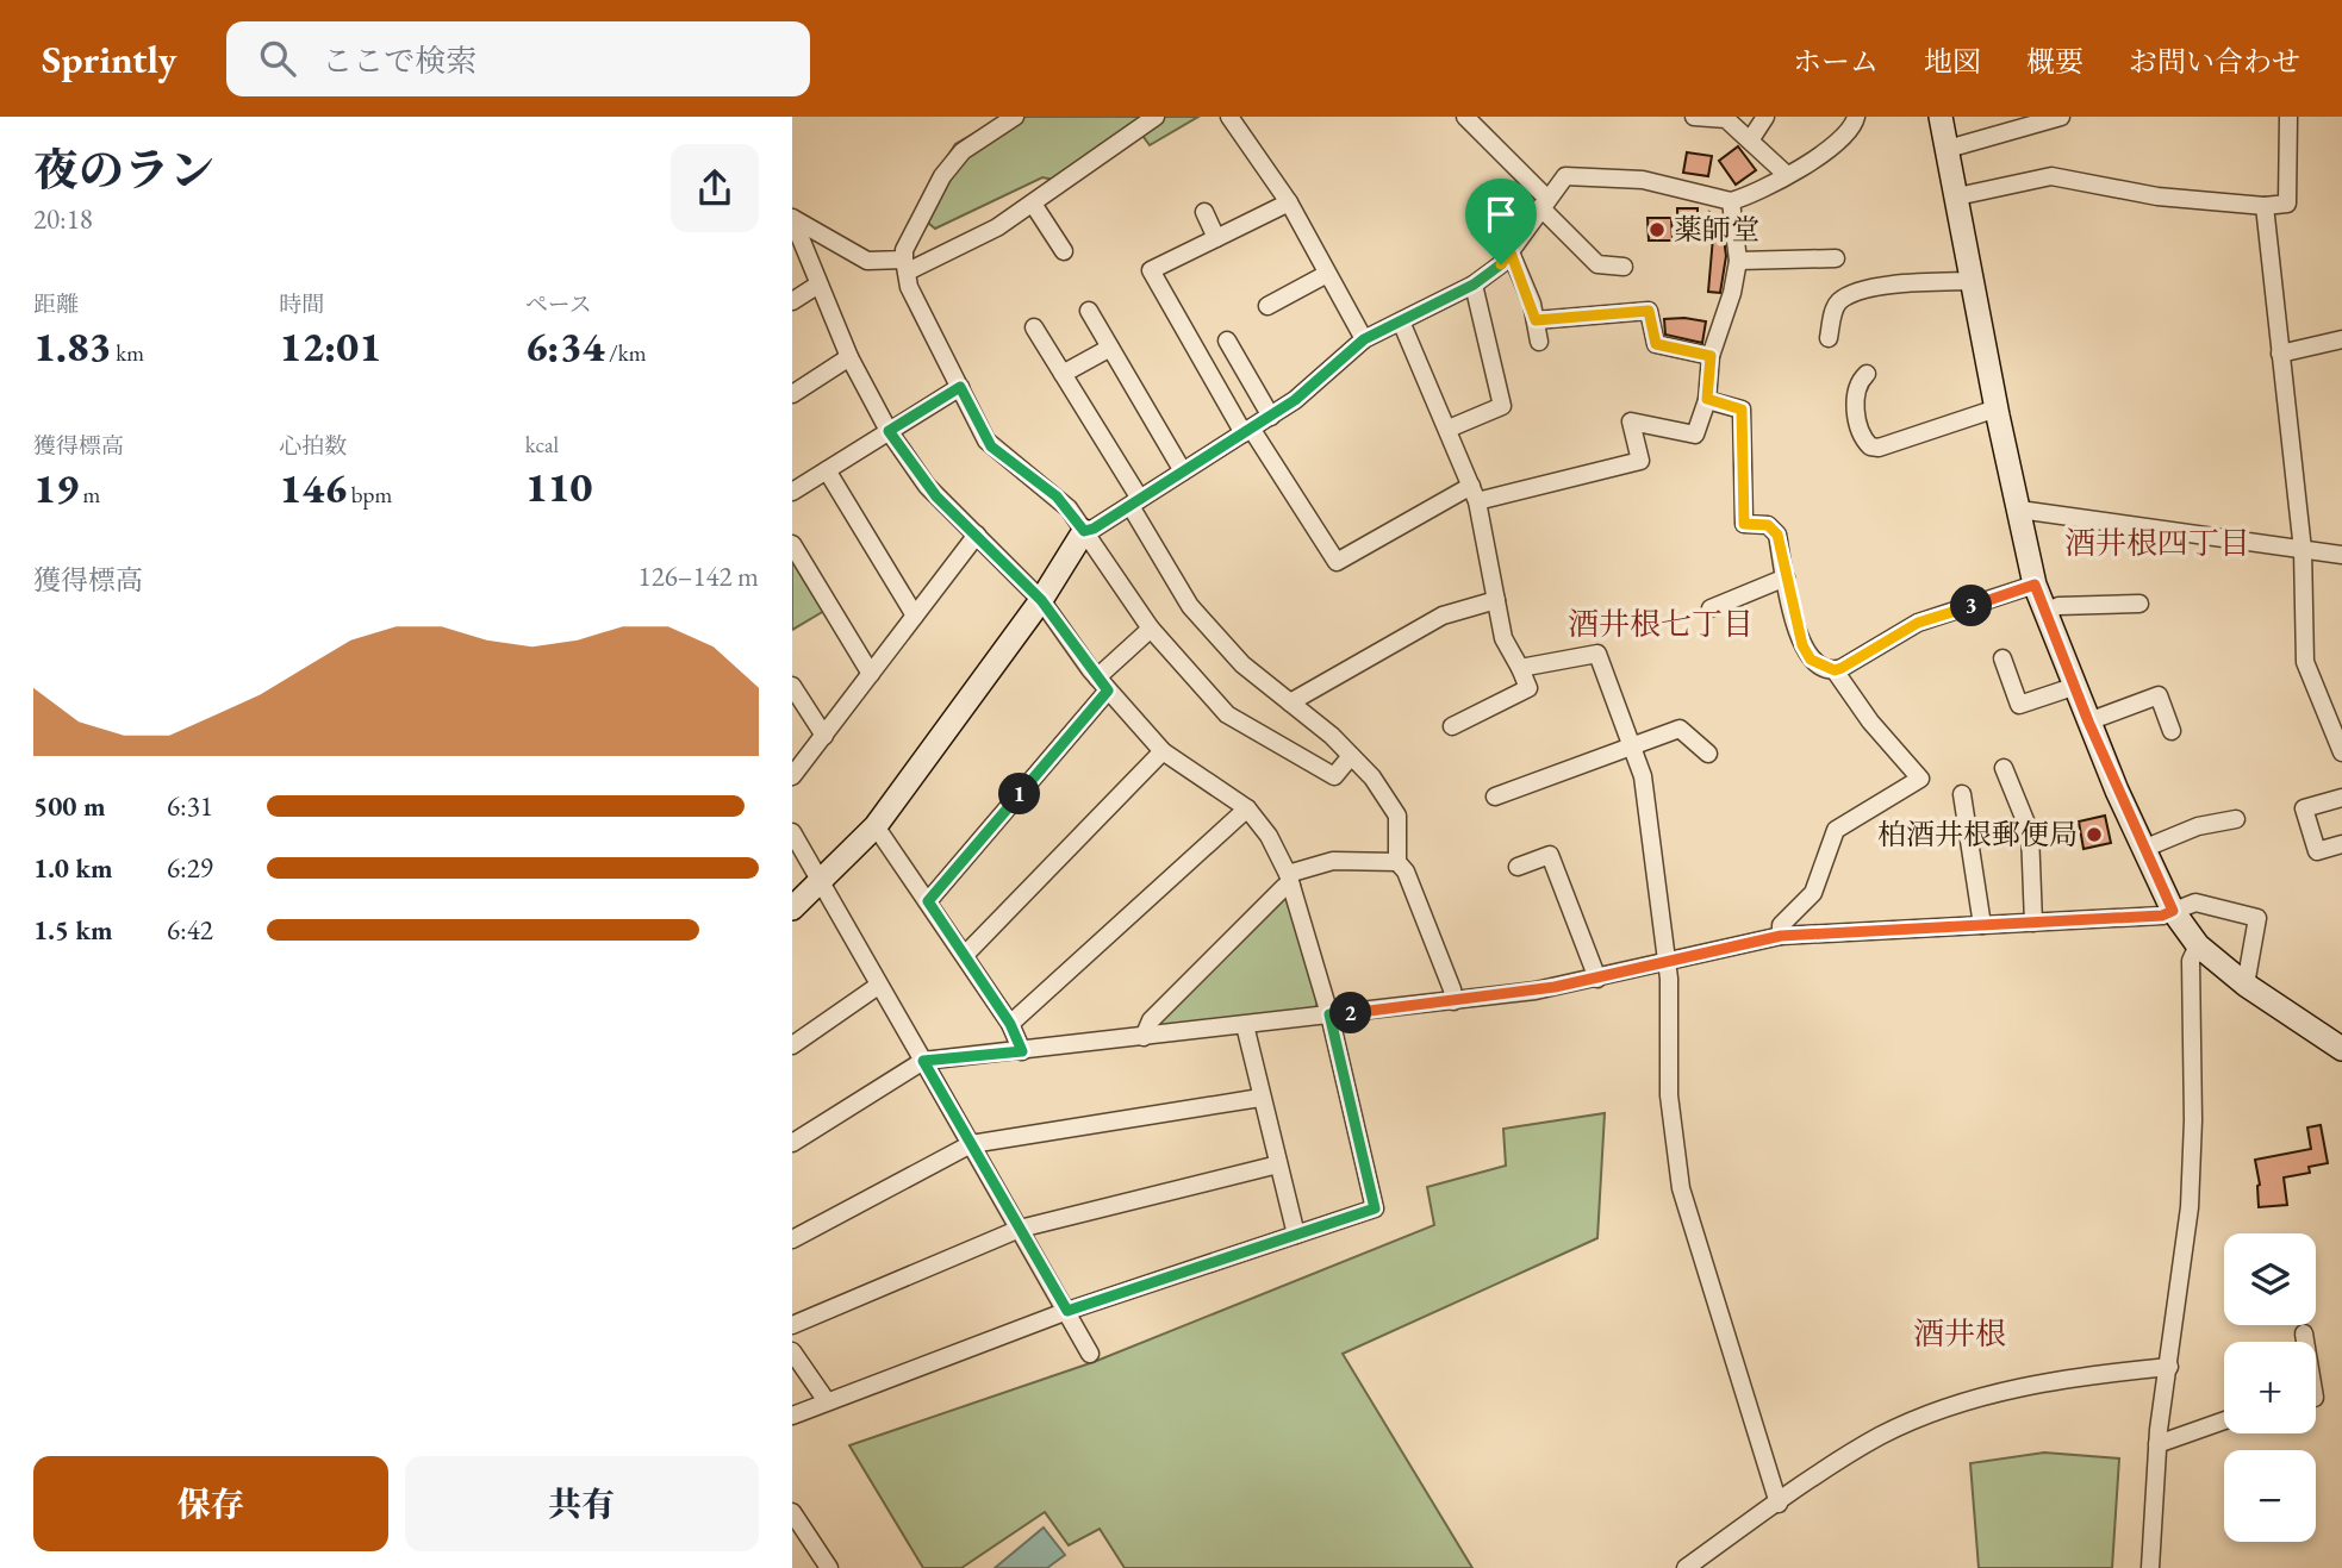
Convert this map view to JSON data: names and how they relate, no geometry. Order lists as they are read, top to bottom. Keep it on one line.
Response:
{"districts":["酒井根四丁目","酒井根七丁目","酒井根"],"places":["薬師堂","柏酒井根郵便局"],"page":{"header":"Sprintly","search":"ここで検索","nav":["ホーム","地図","概要","お問い合わせ"],"heading":["夜のラン","20:18"],"stats":[["距離","1.83 km"],["時間","12:01"],["ペース","6:34 /km"],["獲得標高","19 m"],["心拍数","146 bpm"],["kcal","110"]],"chart":["獲得標高","126–142 m"],"pins":["3","1","2"],"list":[{"name":"500 m","note":"6:31"},{"name":"1.0 km","note":"6:29"},{"name":"1.5 km","note":"6:42"}],"map_buttons":["+","−"],"buttons":["保存","共有"]}}
